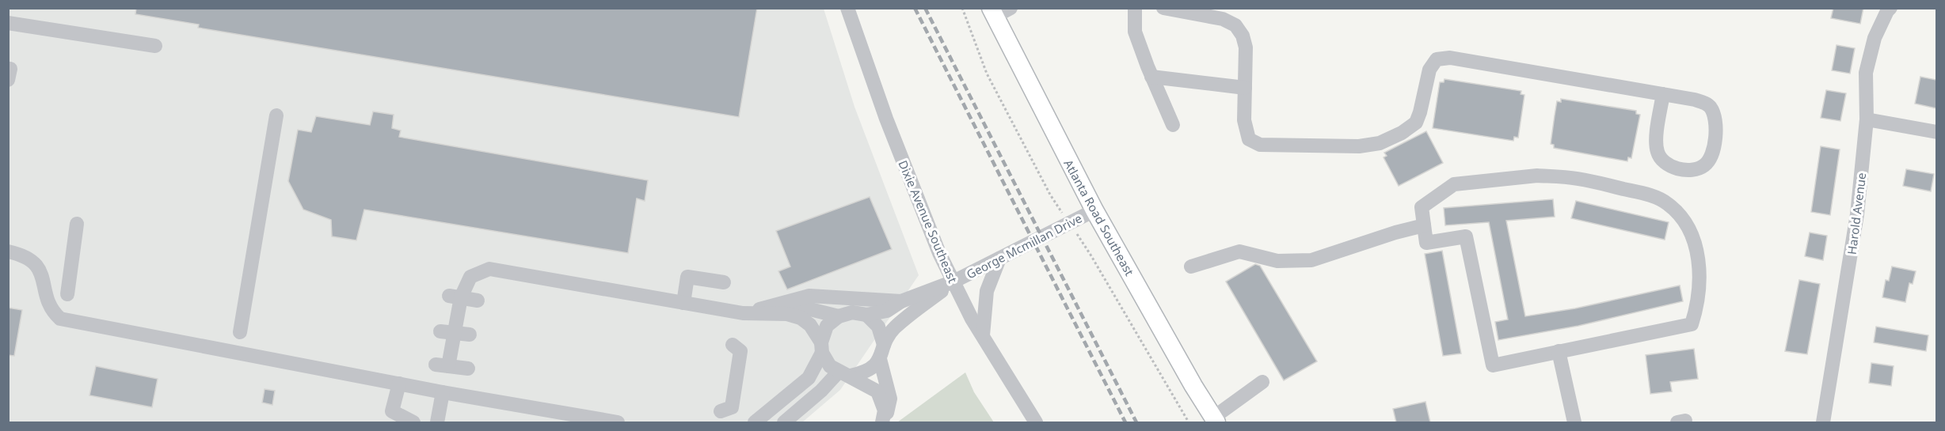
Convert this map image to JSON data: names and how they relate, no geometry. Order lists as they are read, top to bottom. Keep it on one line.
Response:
{"streets":{"main road":["Atlanta Road Southeast"],"street":["Harold Avenue","Dixie Avenue Southeast","George Mcmillan Drive"]},"crossings":[["Atlanta Road Southeast","George Mcmillan Drive"],["Dixie Avenue Southeast","George Mcmillan Drive"]]}
